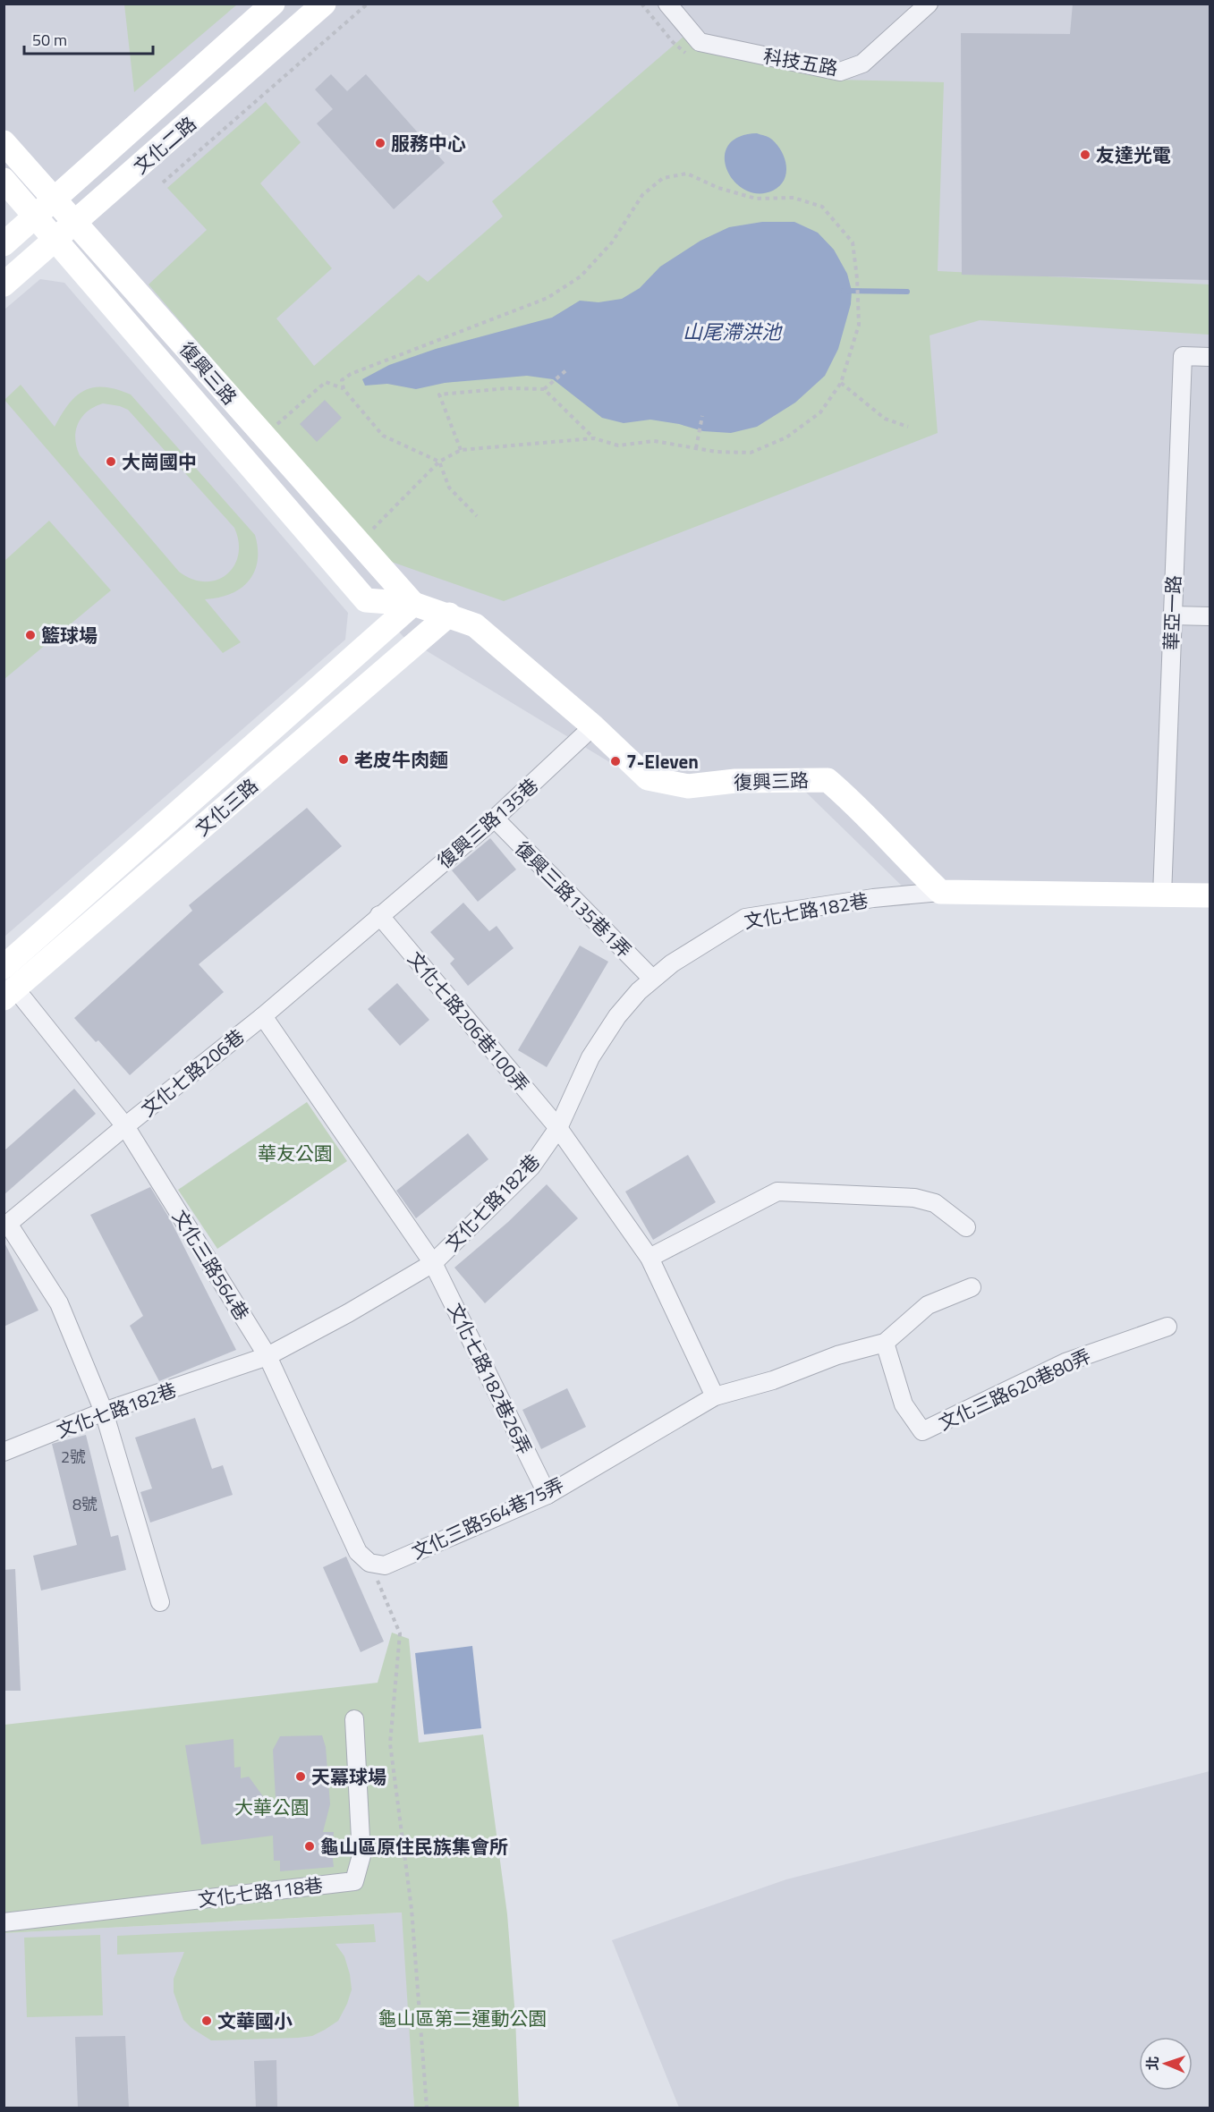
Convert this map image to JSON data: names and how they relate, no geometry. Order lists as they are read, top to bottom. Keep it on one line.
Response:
{"streets":{"street":["科技五路","文化二路","復興三路","華亞一路","文化三路","復興三路135巷","復興三路135巷1弄","文化七路182巷","文化七路206巷100弄","文化七路206巷","文化三路564巷","文化七路182巷26弄","文化三路620巷80弄","文化三路564巷75弄","文化七路118巷"]},"crossings":[["文化二路","復興三路"],["復興三路","文化三路"],["復興三路","復興三路135巷"],["復興三路","文化七路182巷"],["文化三路","文化三路564巷"],["復興三路135巷","復興三路135巷1弄"],["復興三路135巷","文化七路206巷100弄"],["復興三路135巷","文化七路206巷"],["復興三路135巷1弄","文化七路182巷"],["文化七路182巷","文化七路206巷100弄"],["文化七路182巷","文化三路564巷"],["文化七路182巷","文化七路182巷26弄"],["文化七路206巷100弄","文化七路206巷"],["文化七路206巷","文化三路564巷"],["文化七路206巷","文化七路182巷26弄"],["文化三路564巷","文化三路564巷75弄"],["文化七路182巷26弄","文化三路564巷75弄"]],"water":["山尾滯洪池"],"parks":["華友公園","大華公園","龜山區第二運動公園"],"places":["服務中心","友達光電","大崗國中","籃球場","老皮牛肉麵","7-Eleven","天冪球場","龜山區原住民族集會所","文華國小"],"house_numbers":["2號","8號"],"scale_bar":"50 m","north":"left"}
